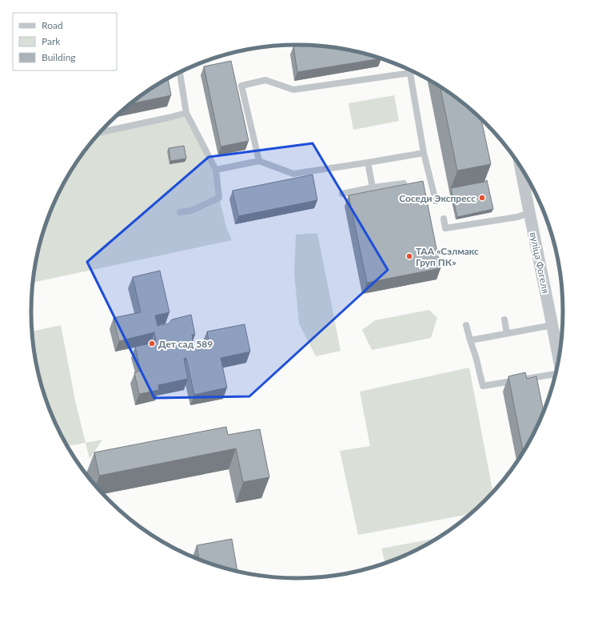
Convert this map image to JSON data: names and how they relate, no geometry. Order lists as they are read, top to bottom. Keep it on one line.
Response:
{"streets":{"street":["вуліца Фогеля"]},"places":["Соседи Экспресс","ТАА «Сэлмакс Груп ПК»","Дет сад 589"],"legend":["Road","Park","Building"]}
